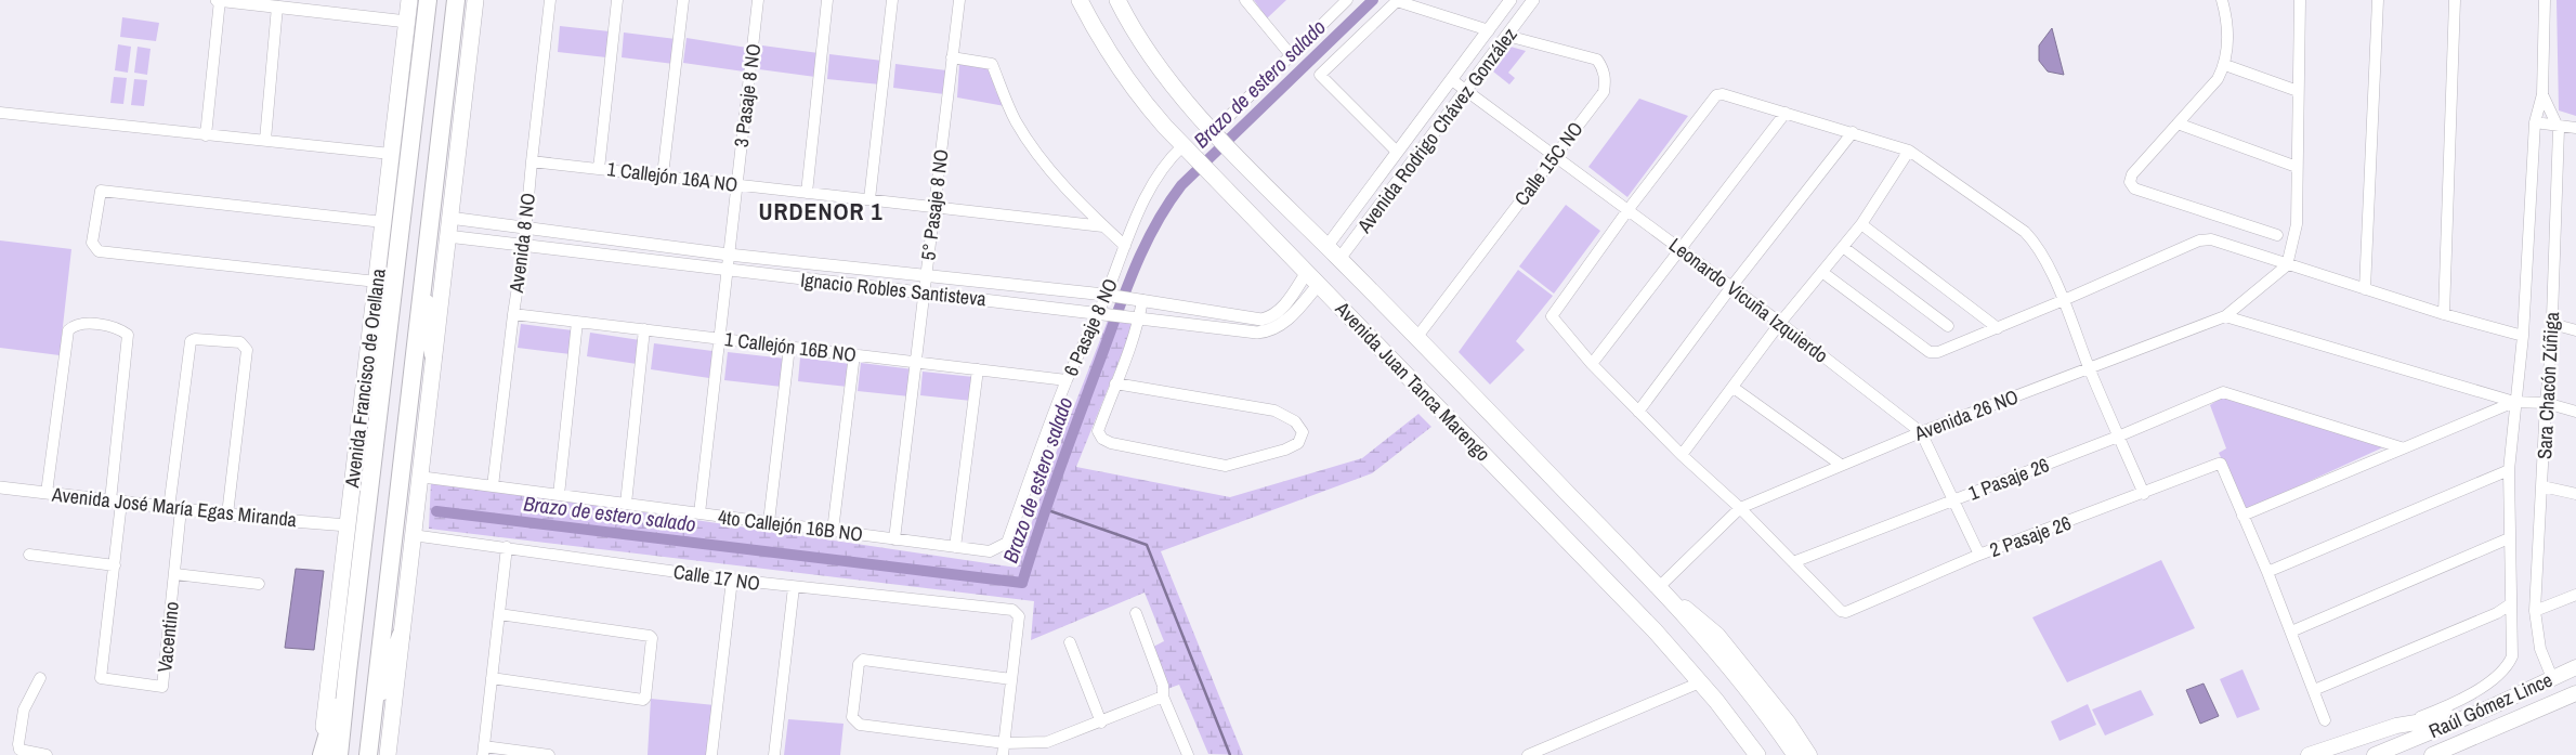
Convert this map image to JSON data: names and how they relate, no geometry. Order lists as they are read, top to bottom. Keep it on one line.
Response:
{"streets":{"highway":["Avenida Francisco de Orellana"],"main road":["Avenida Juan Tanca Marengo","Raúl Gómez Lince"],"street":["3 Pasaje 8 NO","Avenida Rodrigo Chávez González","Calle 15C NO","1 Callejón 16A NO","5° Pasaje 8 NO","Avenida 8 NO","Ignacio Robles Santisteva","Leonardo Vicuña Izquierdo","6 Pasaje 8 NO","1 Callejón 16B NO","Sara Chacón Zúñiga","Avenida 26 NO","1 Pasaje 26","Avenida José María Egas Miranda","4to Callejón 16B NO","2 Pasaje 26","Calle 17 NO","Vacentino"]},"crossings":[["3 Pasaje 8 NO","1 Callejón 16A NO"],["3 Pasaje 8 NO","Ignacio Robles Santisteva"],["3 Pasaje 8 NO","1 Callejón 16B NO"],["3 Pasaje 8 NO","4to Callejón 16B NO"],["Avenida Rodrigo Chávez González","Calle 15C NO"],["Avenida Rodrigo Chávez González","Leonardo Vicuña Izquierdo"],["Avenida Rodrigo Chávez González","Avenida Juan Tanca Marengo"],["Calle 15C NO","Leonardo Vicuña Izquierdo"],["Calle 15C NO","Avenida Juan Tanca Marengo"],["1 Callejón 16A NO","5° Pasaje 8 NO"],["1 Callejón 16A NO","Avenida 8 NO"],["5° Pasaje 8 NO","Ignacio Robles Santisteva"],["5° Pasaje 8 NO","1 Callejón 16B NO"],["5° Pasaje 8 NO","4to Callejón 16B NO"],["Avenida 8 NO","Ignacio Robles Santisteva"],["Avenida 8 NO","1 Callejón 16B NO"],["Avenida 8 NO","4to Callejón 16B NO"],["Ignacio Robles Santisteva","6 Pasaje 8 NO"],["Ignacio Robles Santisteva","Avenida Juan Tanca Marengo"],["Leonardo Vicuña Izquierdo","Avenida 26 NO"],["Leonardo Vicuña Izquierdo","1 Pasaje 26"],["Leonardo Vicuña Izquierdo","2 Pasaje 26"],["6 Pasaje 8 NO","1 Callejón 16B NO"],["6 Pasaje 8 NO","Avenida Juan Tanca Marengo"],["6 Pasaje 8 NO","4to Callejón 16B NO"],["Avenida Francisco de Orellana","Avenida José María Egas Miranda"],["Avenida Juan Tanca Marengo","Avenida 26 NO"],["Sara Chacón Zúñiga","Raúl Gómez Lince"],["1 Pasaje 26","2 Pasaje 26"],["Avenida José María Egas Miranda","Vacentino"]],"districts":["URDENOR 1"],"water":["Brazo de estero salado"]}
